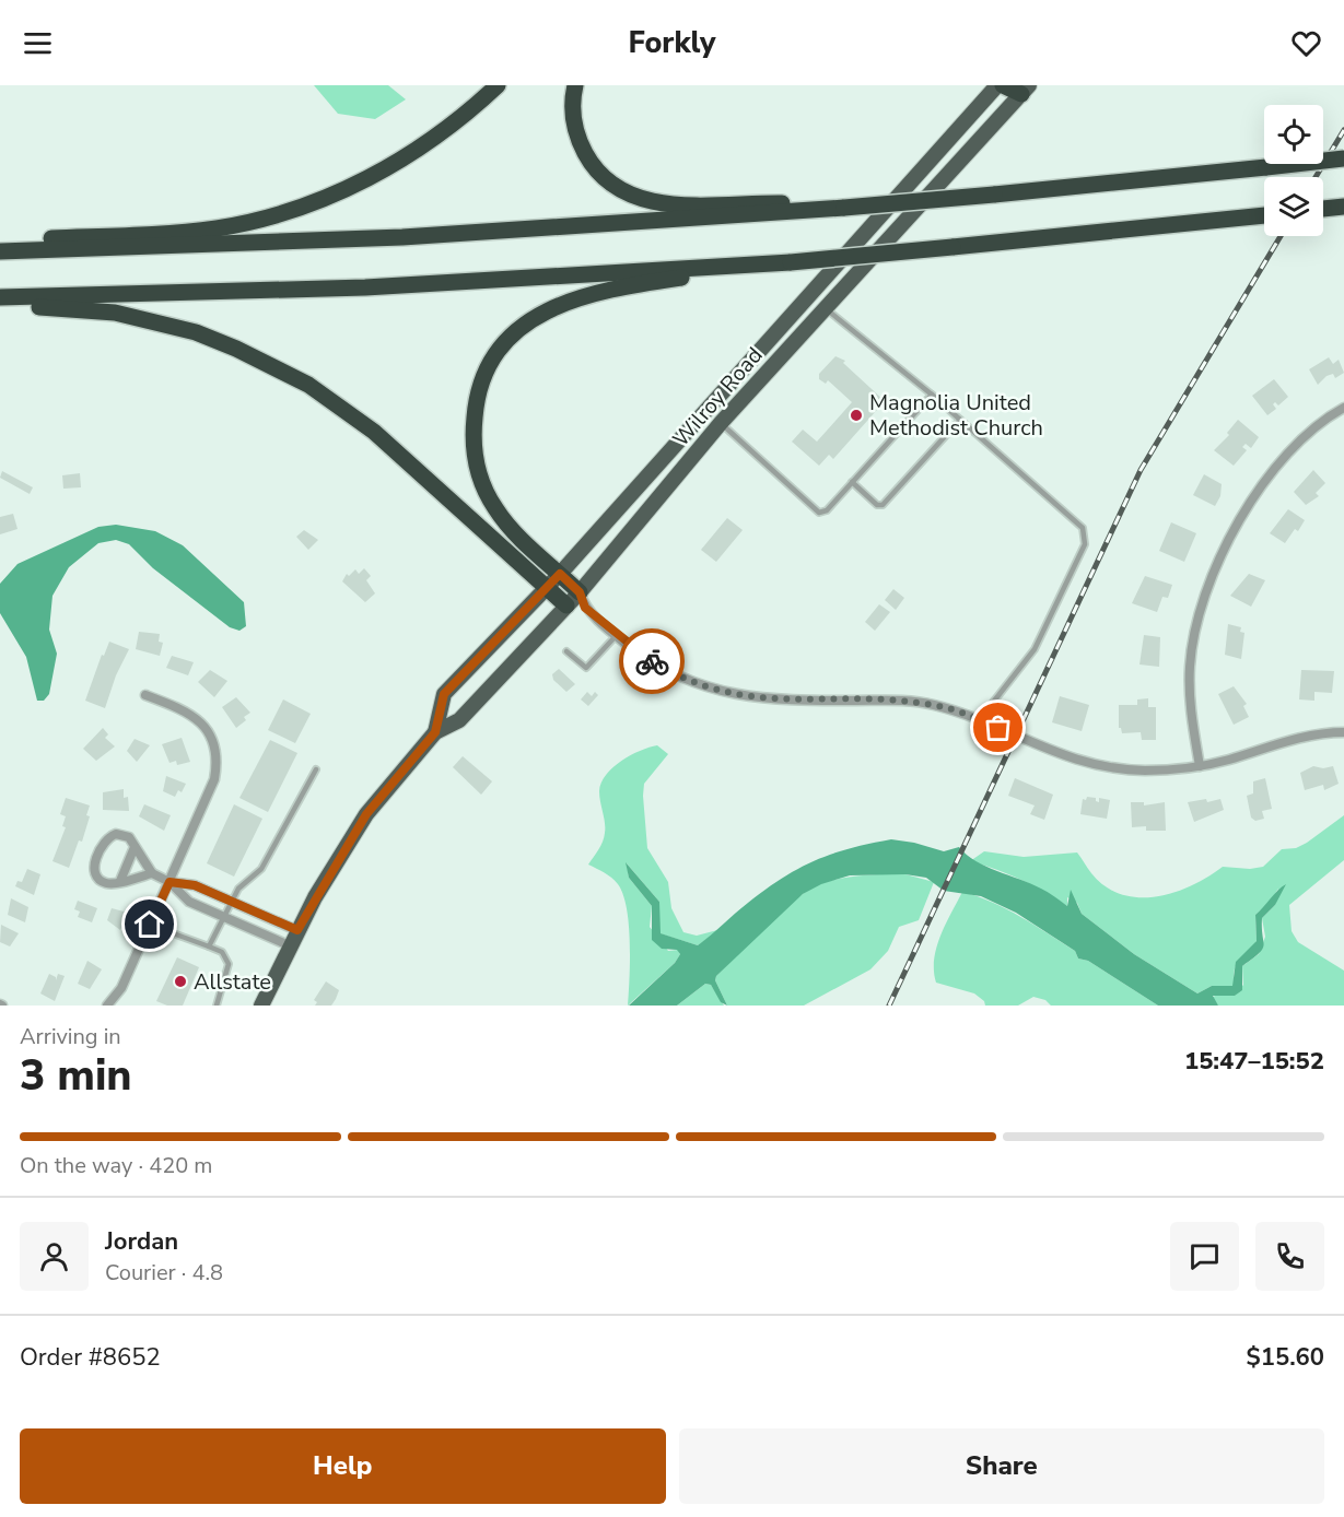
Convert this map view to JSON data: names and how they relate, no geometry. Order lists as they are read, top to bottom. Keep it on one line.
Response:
{"streets":{"main road":["Wilroy Road"]},"places":["Magnolia United Methodist Church","Allstate"],"page":{"header":"Forkly","heading":["3 min","Arriving in","15:47–15:52"],"panel":["Jordan","Courier · 4.8","Order #8652","$15.60"],"bar":"On the way · 420 m","buttons":["Help","Share"]}}
